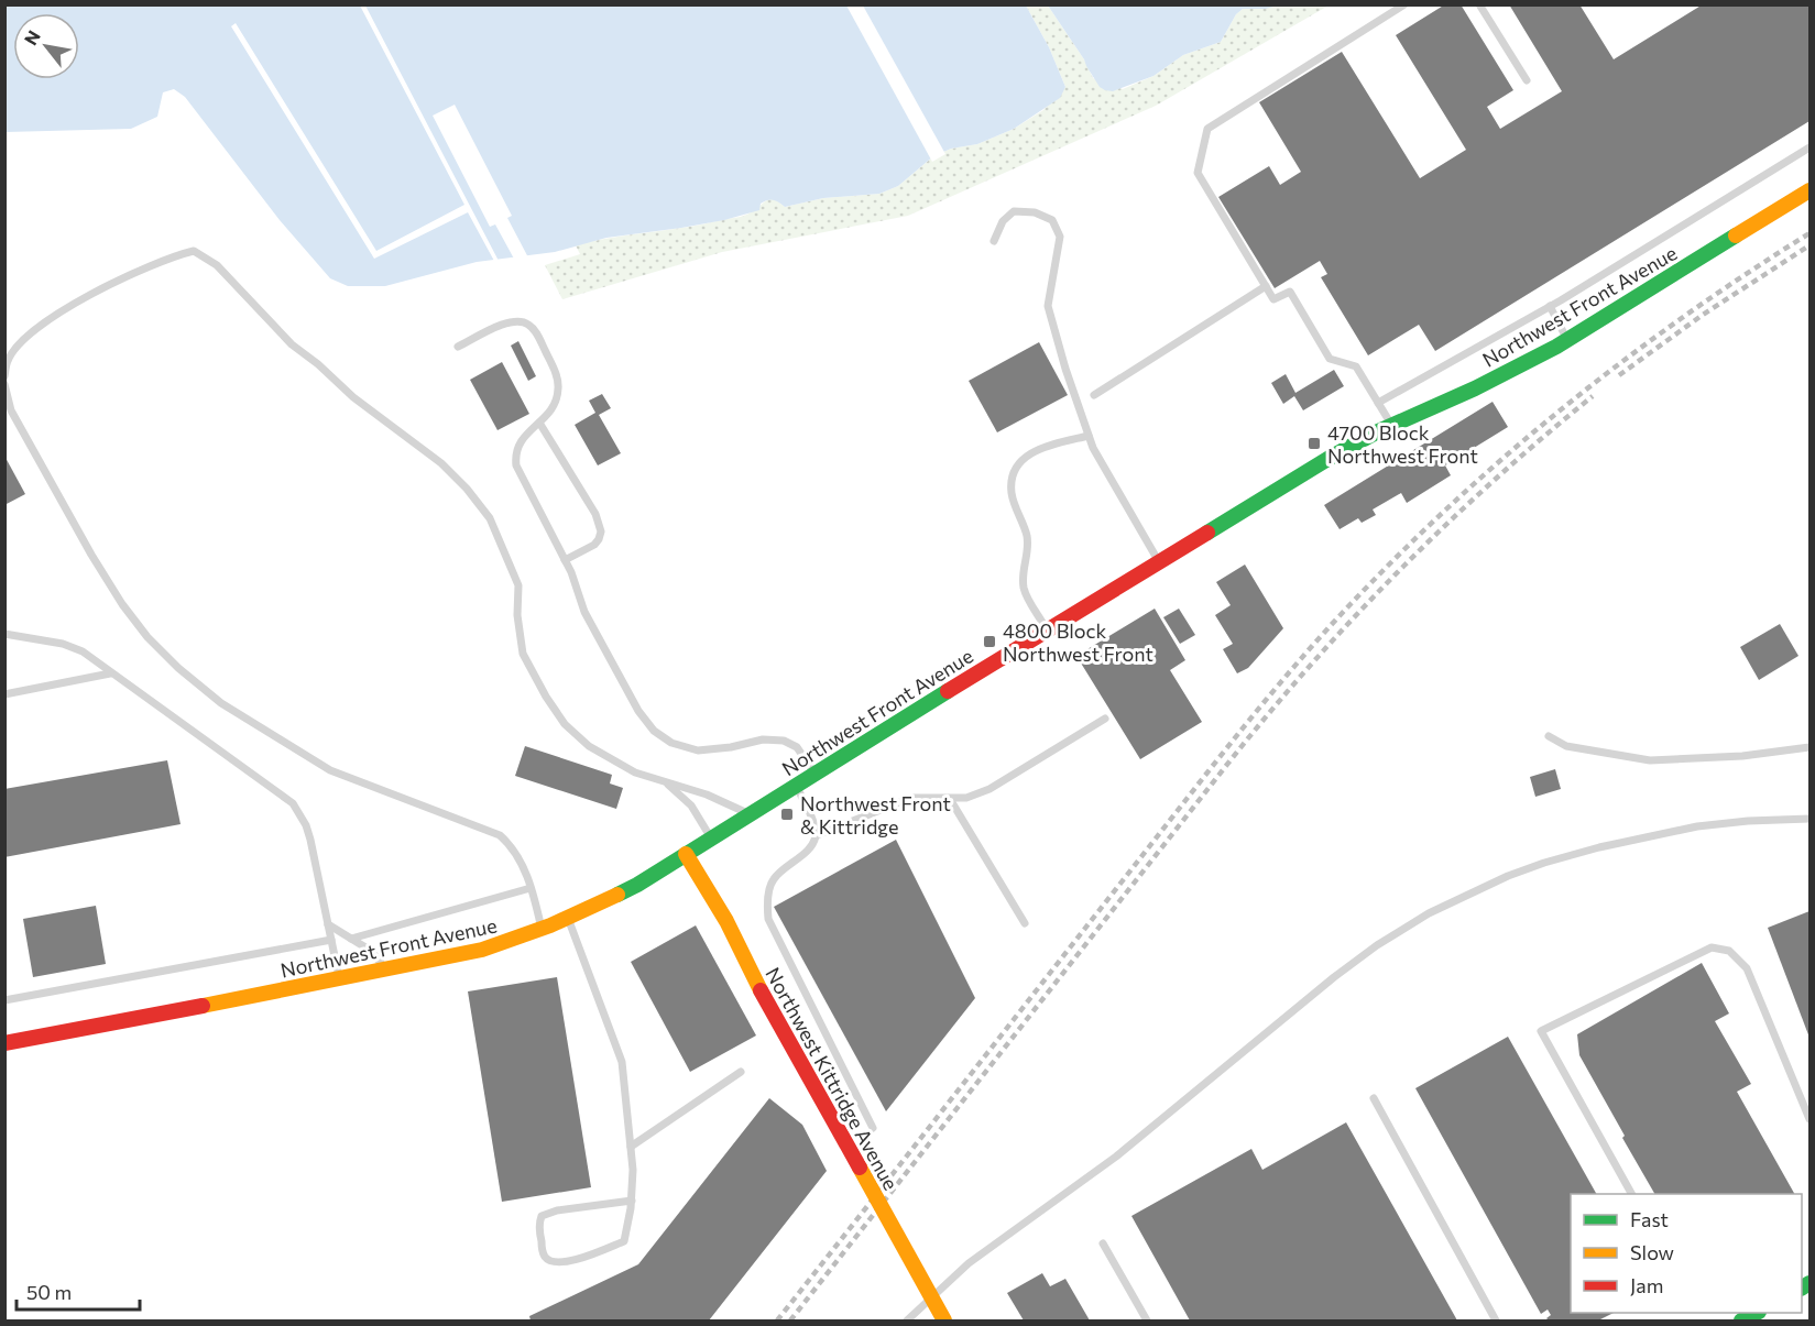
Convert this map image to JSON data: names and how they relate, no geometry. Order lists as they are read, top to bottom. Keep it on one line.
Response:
{"streets":{"main road":["Northwest Front Avenue","Northwest Kittridge Avenue"]},"crossings":[["Northwest Front Avenue","Northwest Kittridge Avenue"]],"places":{"transit":["4700 Block Northwest Front","4800 Block Northwest Front","Northwest Front & Kittridge"]},"legend":["Fast","Slow","Jam"],"scale_bar":"50 m","north":"top left"}
